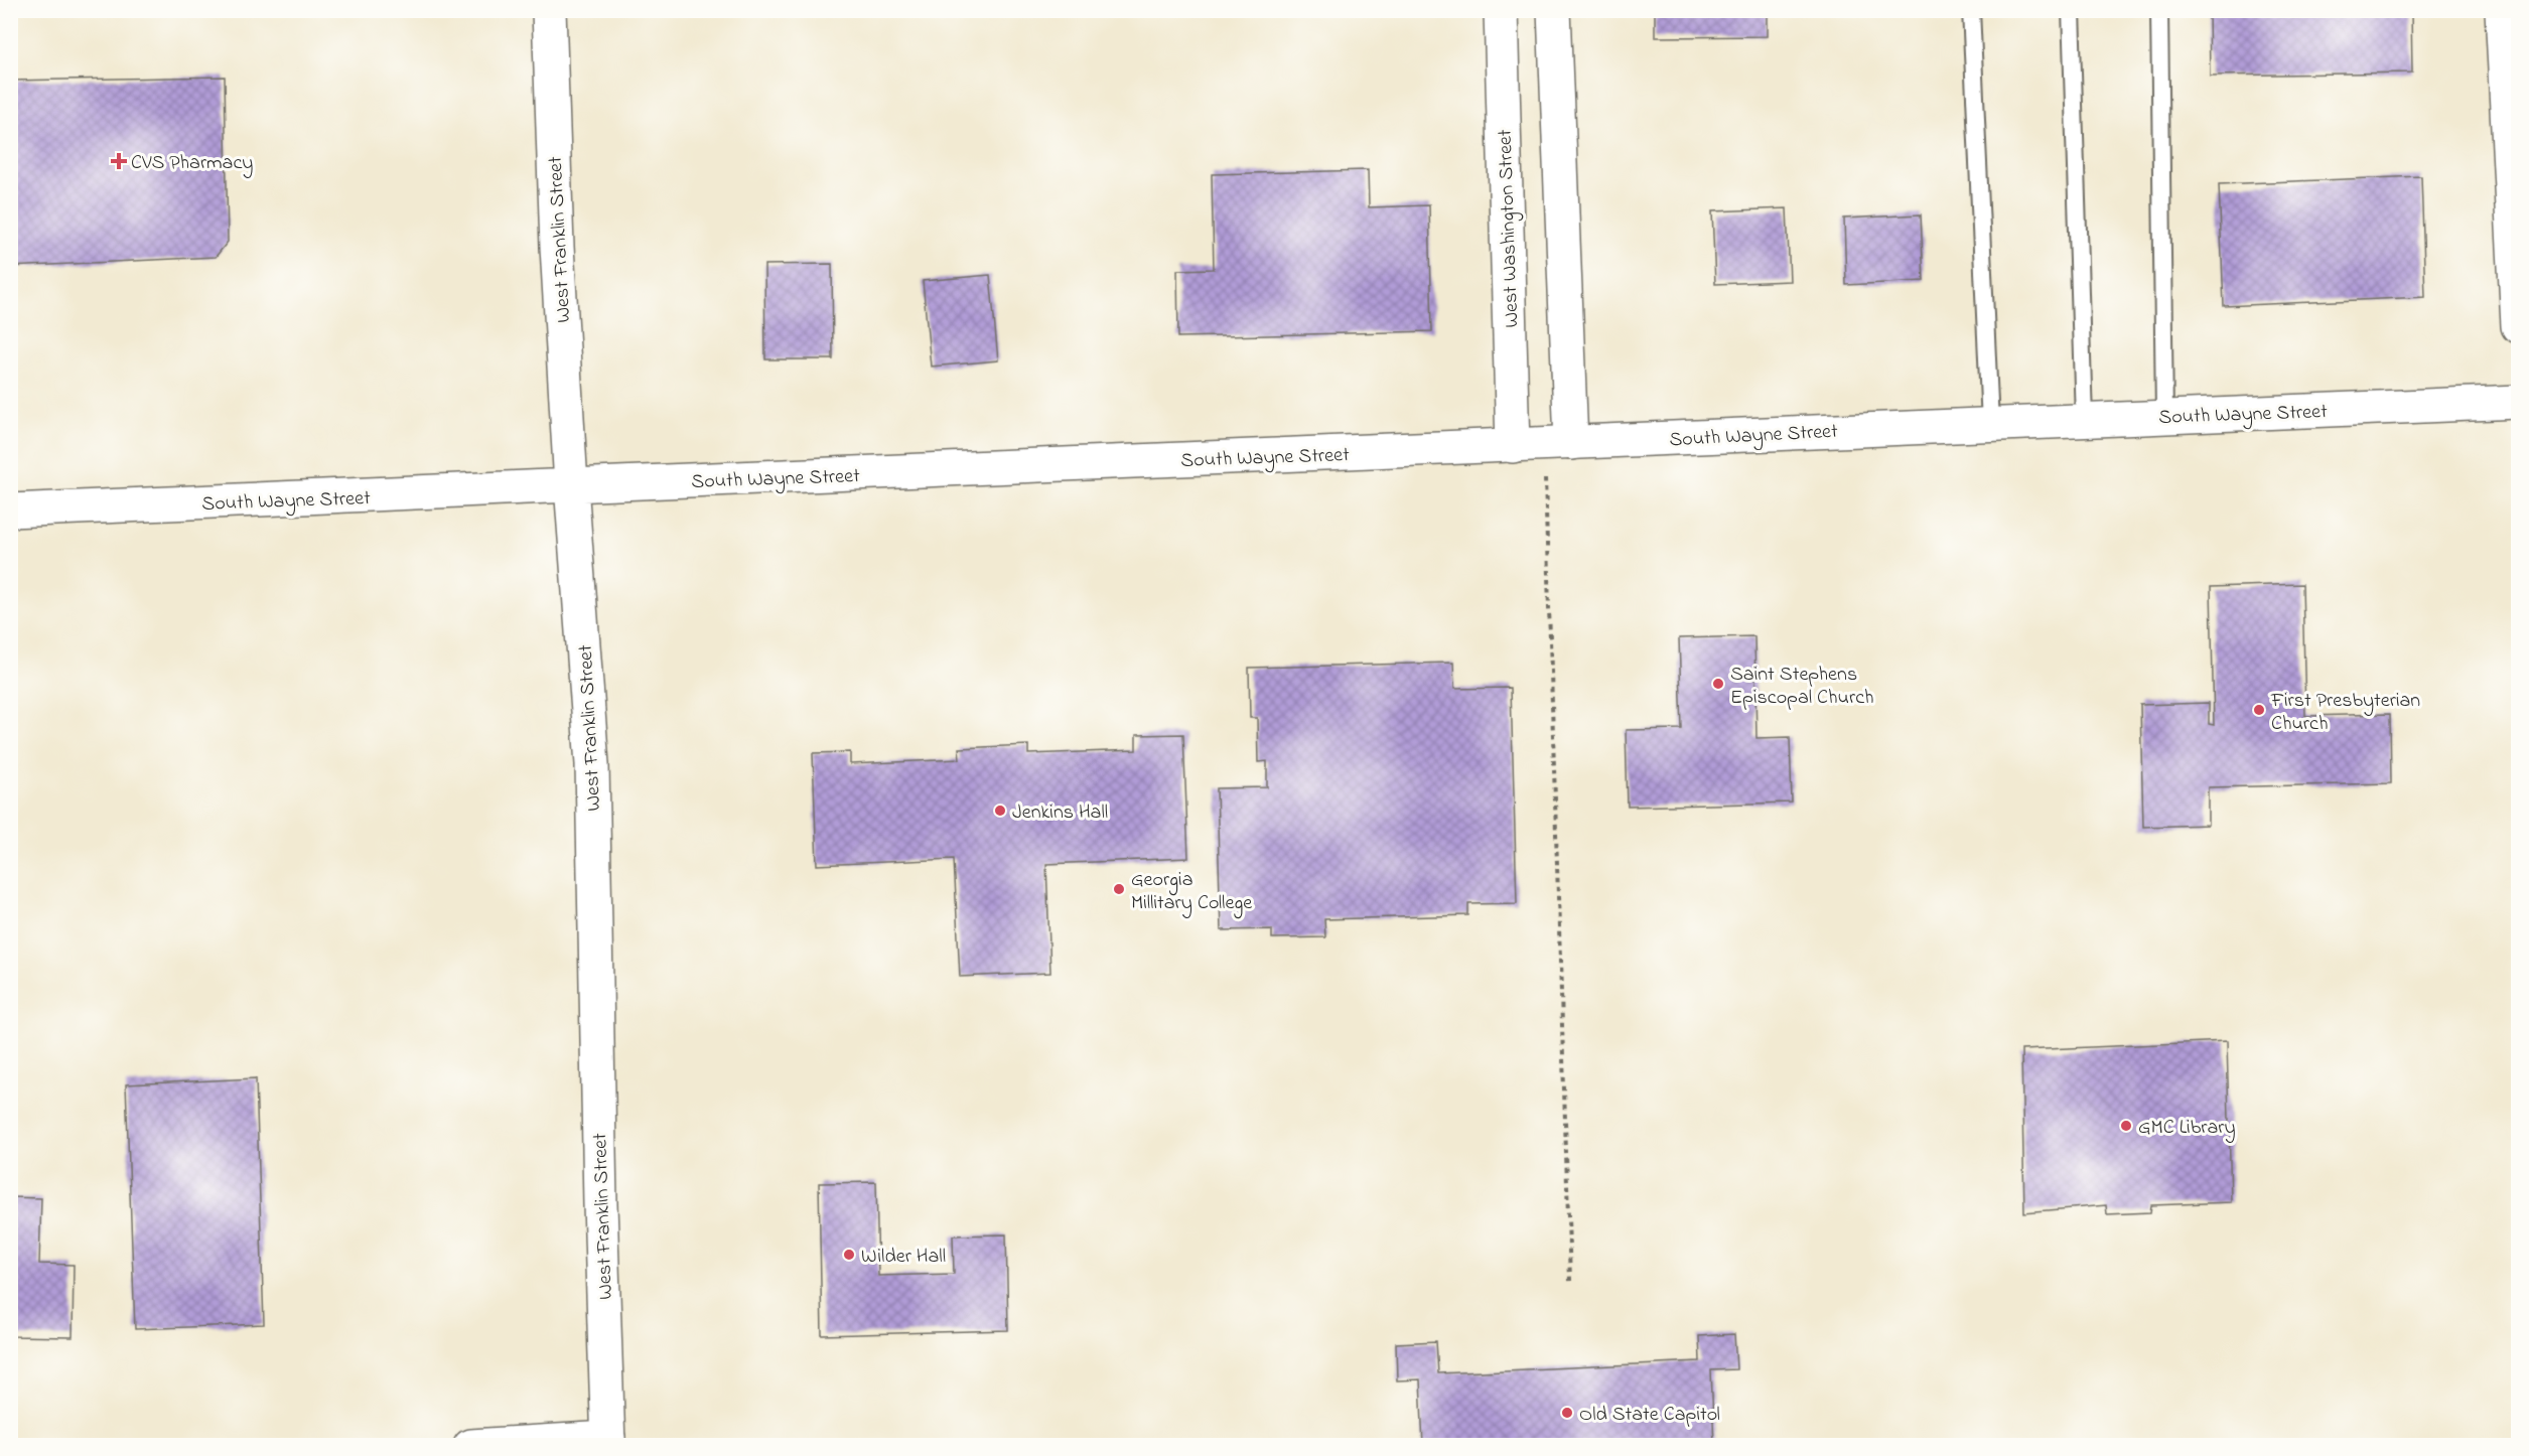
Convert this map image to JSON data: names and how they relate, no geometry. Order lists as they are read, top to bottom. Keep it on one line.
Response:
{"streets":{"street":["West Washington Street","West Franklin Street","South Wayne Street"]},"crossings":[["West Washington Street","South Wayne Street"],["West Franklin Street","South Wayne Street"]],"places":{"health":["CVS Pharmacy"],"other":["Saint Stephens Episcopal Church","First Presbyterian Church","Jenkins Hall","Georgia Millitary College","GMC Library","Wilder Hall","Old State Capitol"]}}
